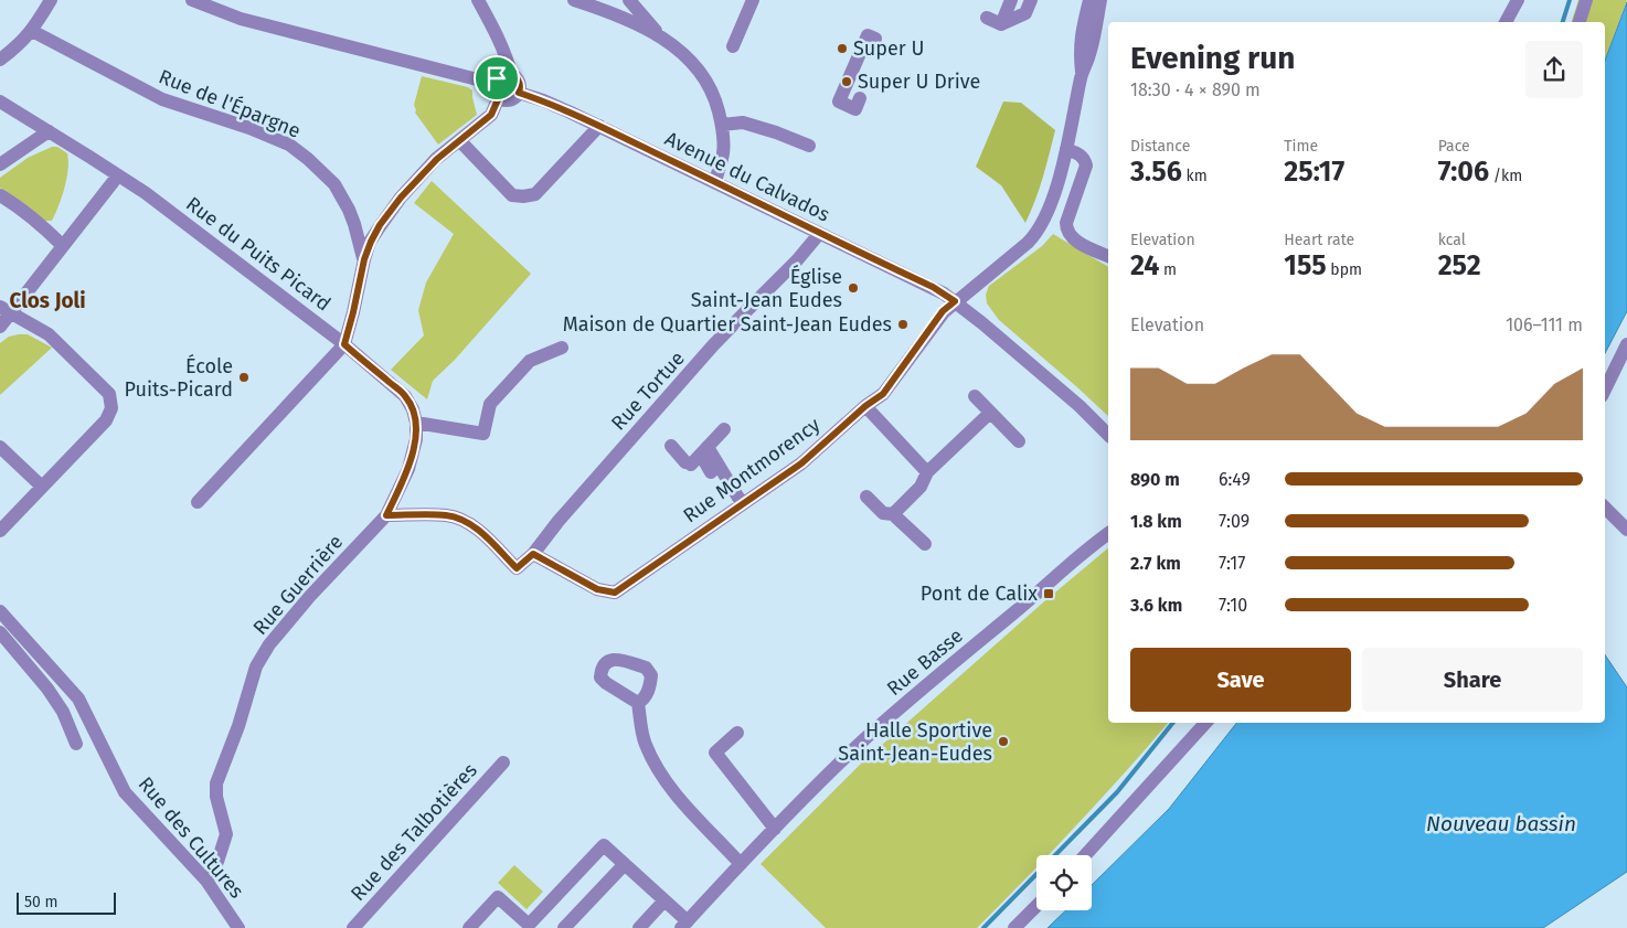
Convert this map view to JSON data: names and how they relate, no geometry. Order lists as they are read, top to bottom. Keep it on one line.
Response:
{"streets":{"street":["Rue de l'Épargne","Avenue du Calvados","Rue du Puits Picard","Rue Tortue","Rue Montmorency","Rue Guerrière","Rue Basse","Rue des Talbotières","Rue des Cultures"]},"crossings":[["Rue de l'Épargne","Avenue du Calvados"],["Rue de l'Épargne","Rue du Puits Picard"],["Avenue du Calvados","Rue Tortue"],["Avenue du Calvados","Rue Montmorency"],["Rue du Puits Picard","Rue Guerrière"],["Rue Tortue","Rue Montmorency"],["Rue Guerrière","Rue des Cultures"]],"districts":["Clos Joli"],"water":["Nouveau bassin"],"places":{"other":["Super U","Super U Drive","Église Saint-Jean Eudes","Maison de Quartier Saint-Jean Eudes","École Puits-Picard","Halle Sportive Saint-Jean-Eudes"],"transit":["Pont de Calix"]},"scale_bar":"50 m","page":{"heading":["Evening run","18:30 · 4 × 890 m"],"stats":[["Distance","3.56 km"],["Time","25:17"],["Pace","7:06 /km"],["Elevation","24 m"],["Heart rate","155 bpm"],["kcal","252"]],"chart":["Elevation","106–111 m"],"list":[{"name":"890 m","note":"6:49"},{"name":"1.8 km","note":"7:09"},{"name":"2.7 km","note":"7:17"},{"name":"3.6 km","note":"7:10"}],"buttons":["Save","Share"],"scale":"50 m"}}
